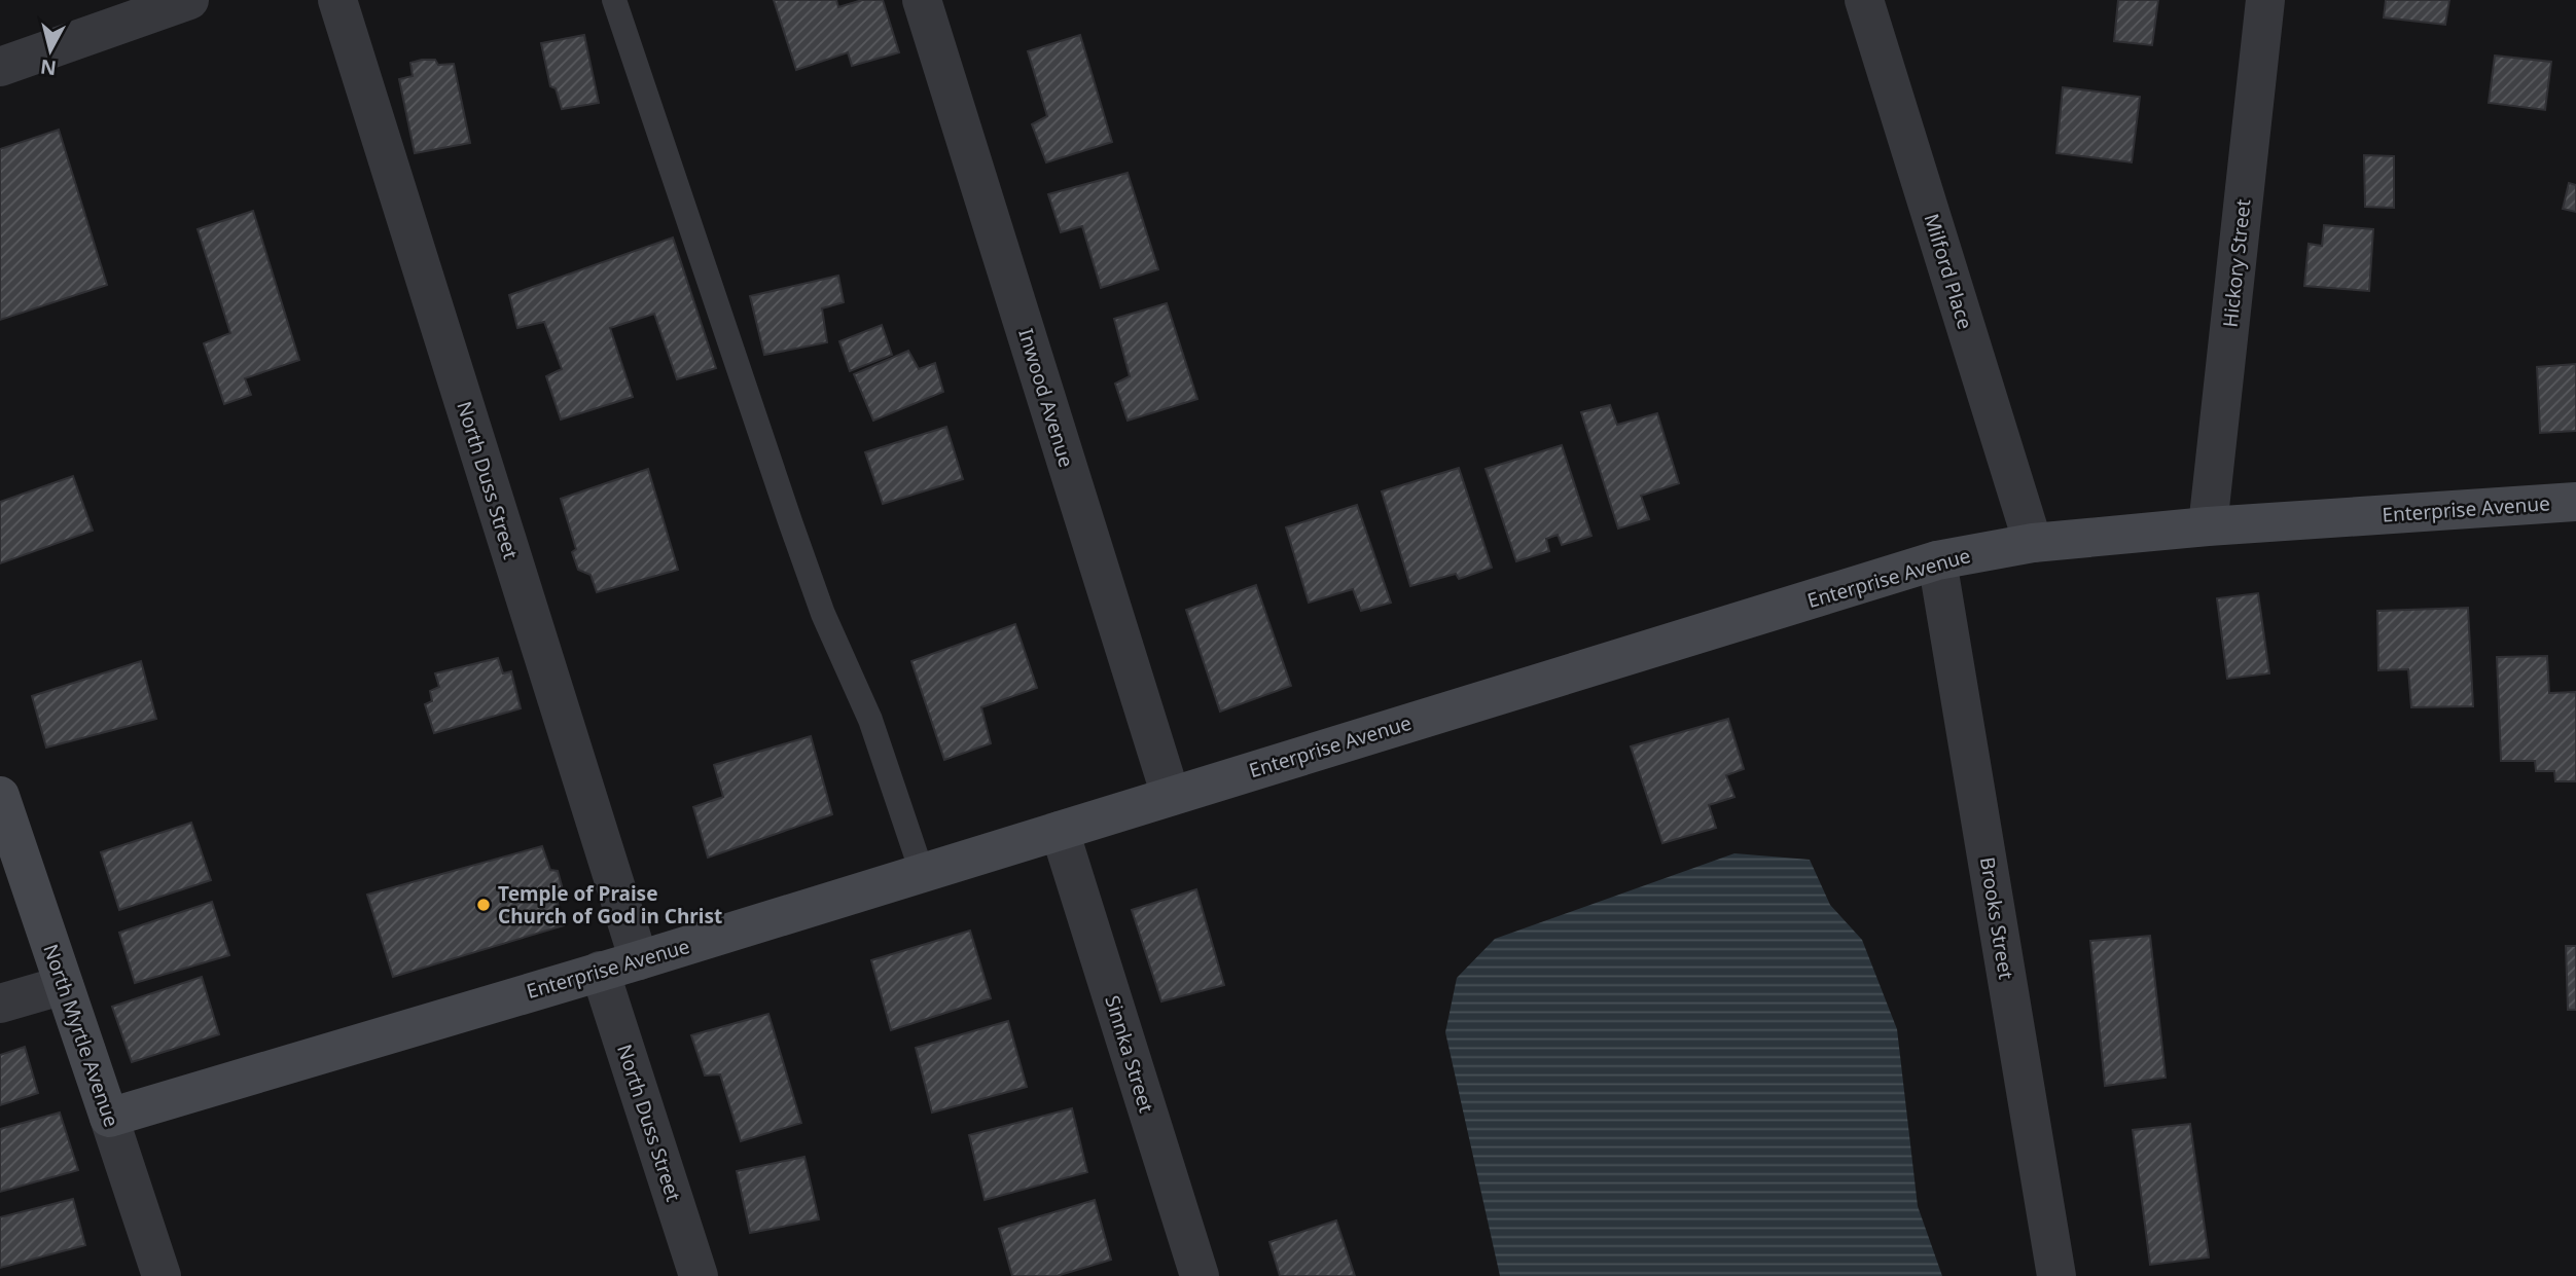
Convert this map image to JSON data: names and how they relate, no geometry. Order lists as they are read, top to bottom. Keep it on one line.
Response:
{"streets":{"street":["Hickory Street","Milford Place","Inwood Avenue","North Duss Street","Enterprise Avenue","Brooks Street","North Myrtle Avenue","Sinnka Street"]},"crossings":[["Hickory Street","Enterprise Avenue"],["Milford Place","Enterprise Avenue"],["Inwood Avenue","Enterprise Avenue"],["North Duss Street","Enterprise Avenue"],["Enterprise Avenue","Brooks Street"],["Enterprise Avenue","North Myrtle Avenue"],["Enterprise Avenue","Sinnka Street"]],"places":["Temple of Praise Church of God in Christ"],"north":"bottom"}
